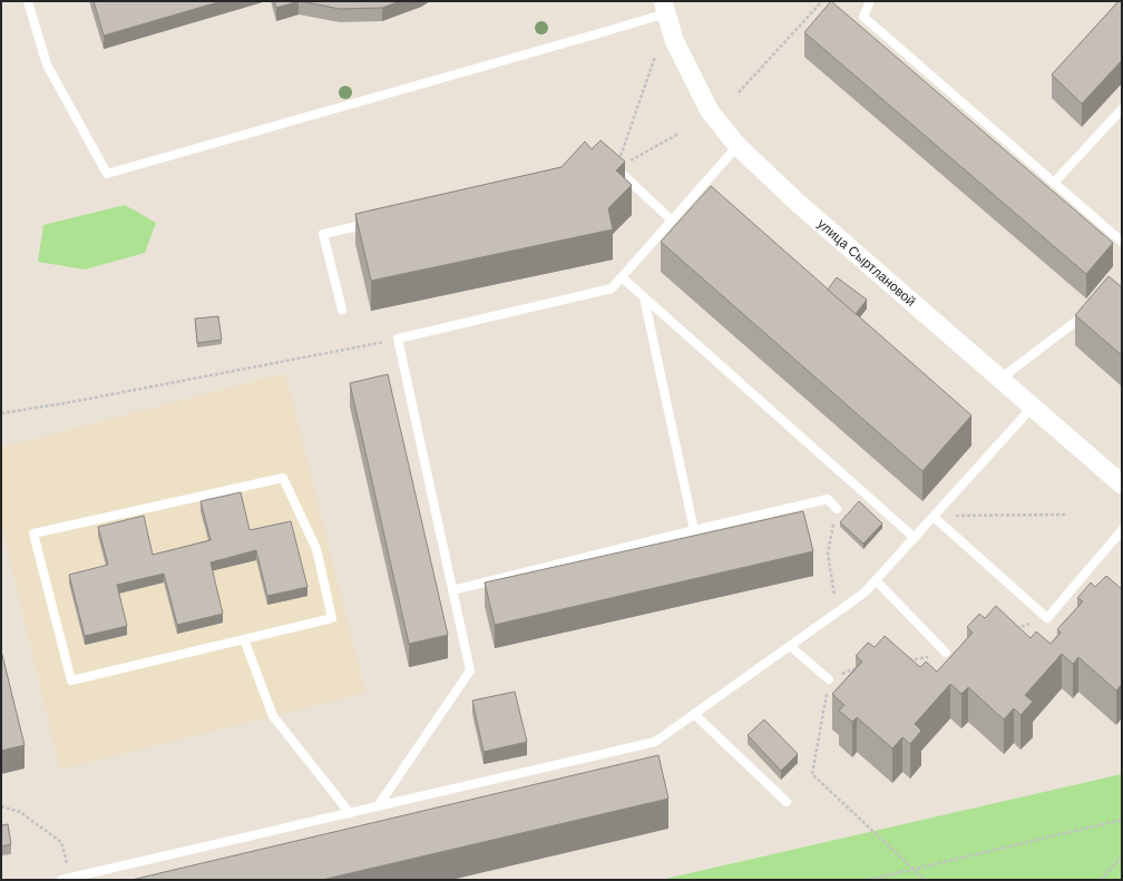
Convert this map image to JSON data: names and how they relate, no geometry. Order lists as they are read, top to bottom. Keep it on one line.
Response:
{"streets":{"street":["улица Сыртлановой"]}}
